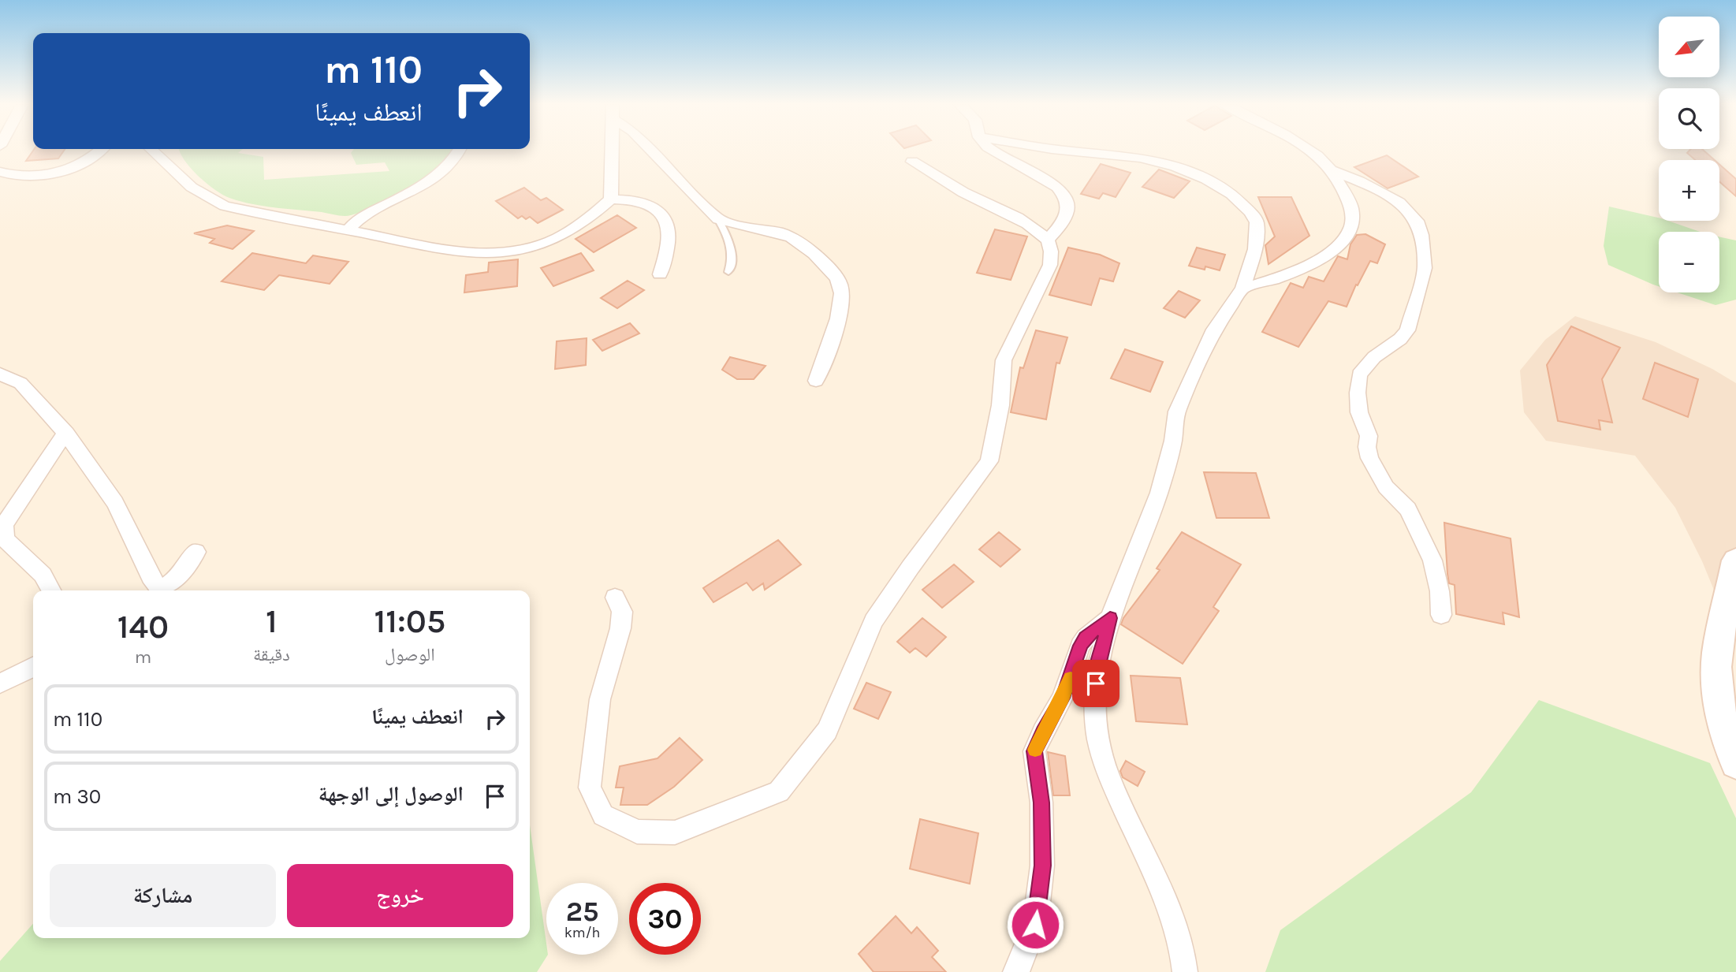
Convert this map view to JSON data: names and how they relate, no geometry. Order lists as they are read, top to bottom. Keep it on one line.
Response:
{"north":"bottom left","page":{"map_buttons":["+","−"],"turn":["110 m","انعطف يمينًا"],"eta":["11:05","الوصول","1","دقيقة","140","m"],"list":[{"name":"انعطف يمينًا","value":"110 m"},{"name":"الوصول إلى الوجهة","value":"30 m"}],"buttons":["خروج","مشاركة"],"speed":"25 km/h","limit":"30"}}
